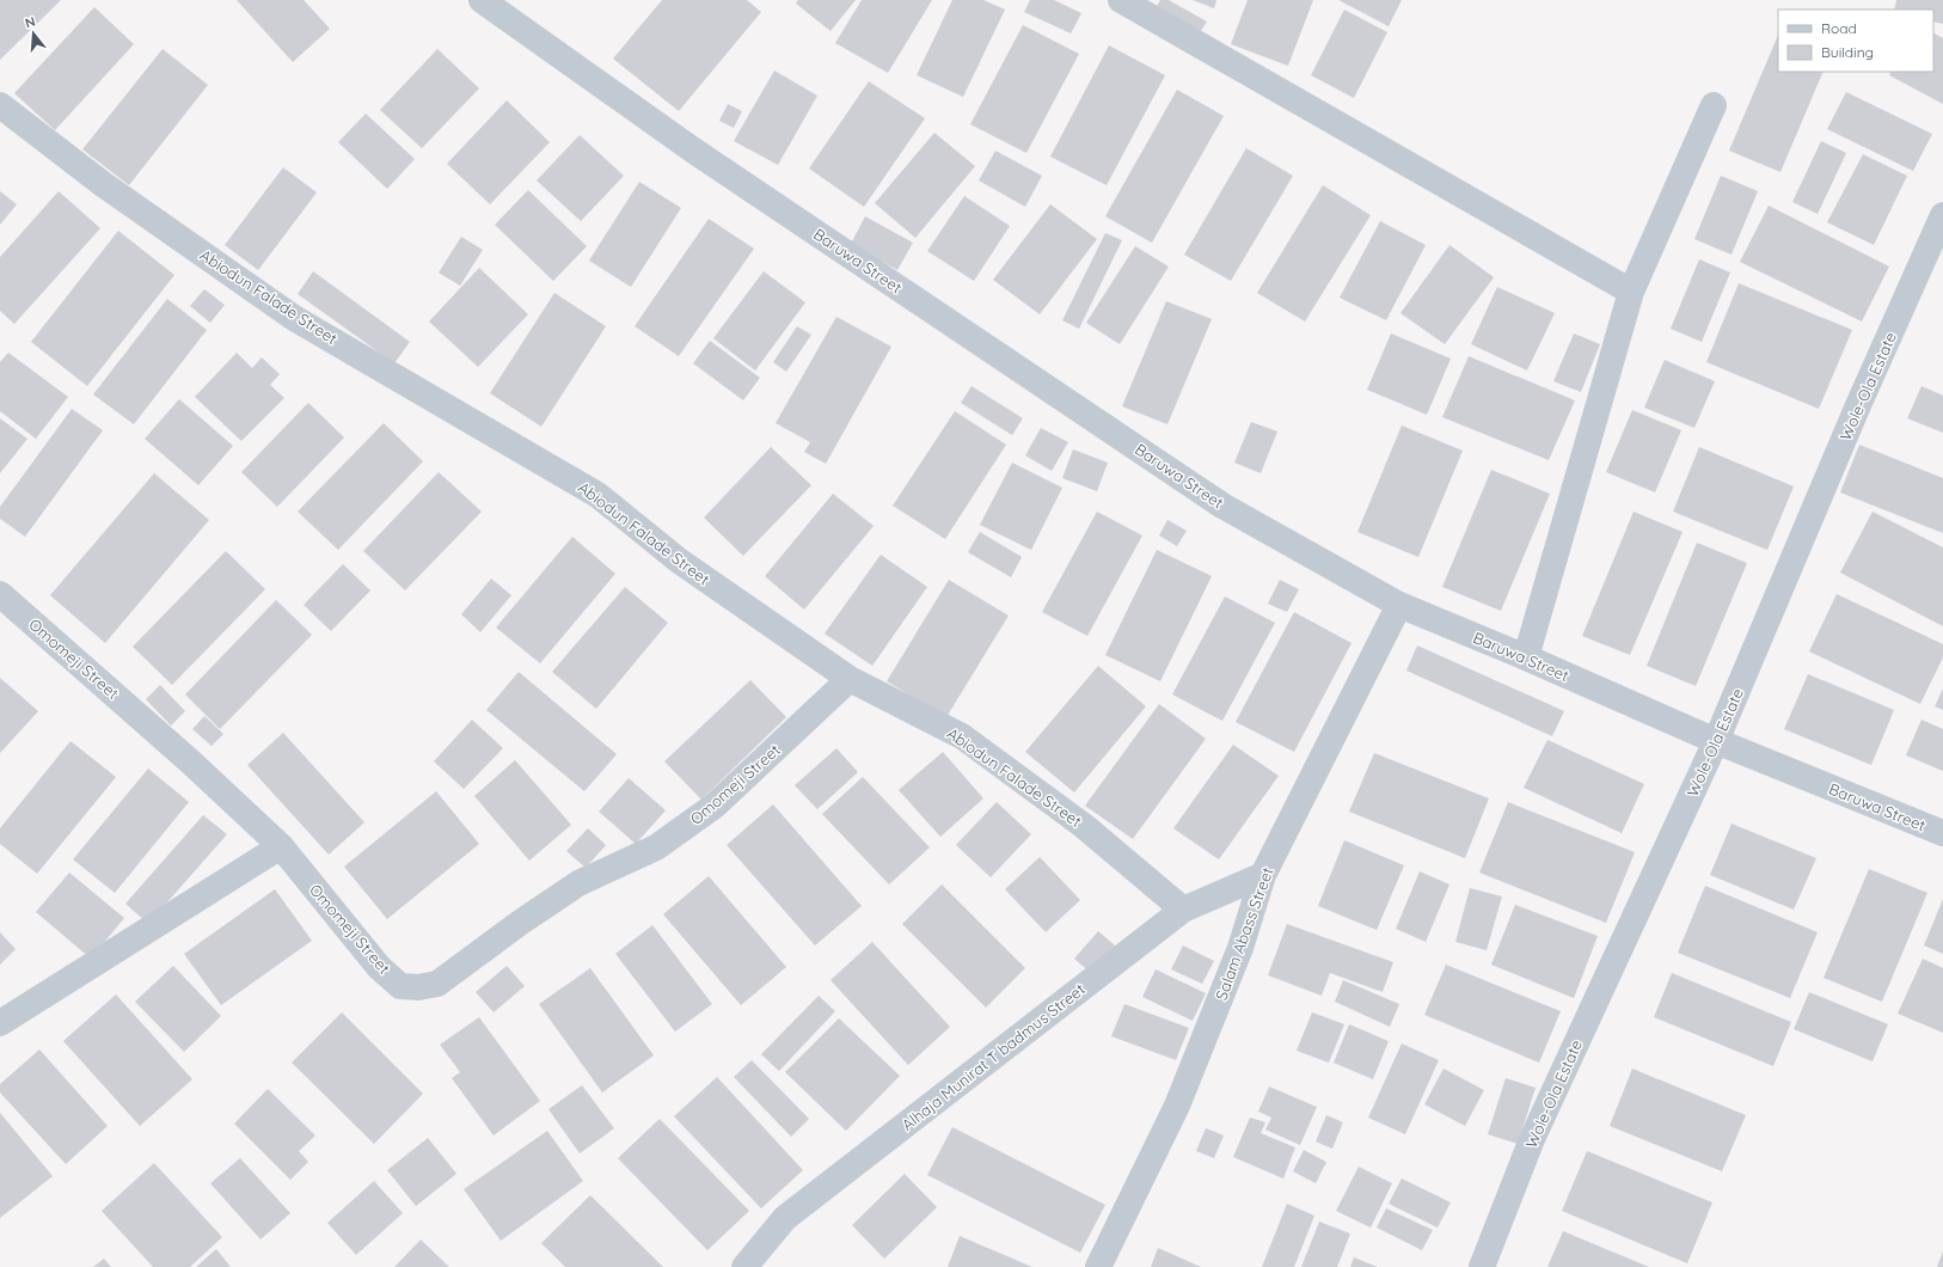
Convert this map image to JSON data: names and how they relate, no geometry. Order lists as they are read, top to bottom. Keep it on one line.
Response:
{"streets":{"street":["Baruwa Street","Abiodun Falade Street","Wole-Ola Estate","Omomeji Street","Salam Abass Street","Alhaja Munirat T badmus Street"]},"crossings":[["Baruwa Street","Wole-Ola Estate"],["Baruwa Street","Salam Abass Street"],["Abiodun Falade Street","Omomeji Street"],["Abiodun Falade Street","Alhaja Munirat T badmus Street"],["Salam Abass Street","Alhaja Munirat T badmus Street"]],"legend":["Road","Building"],"north":"top"}
